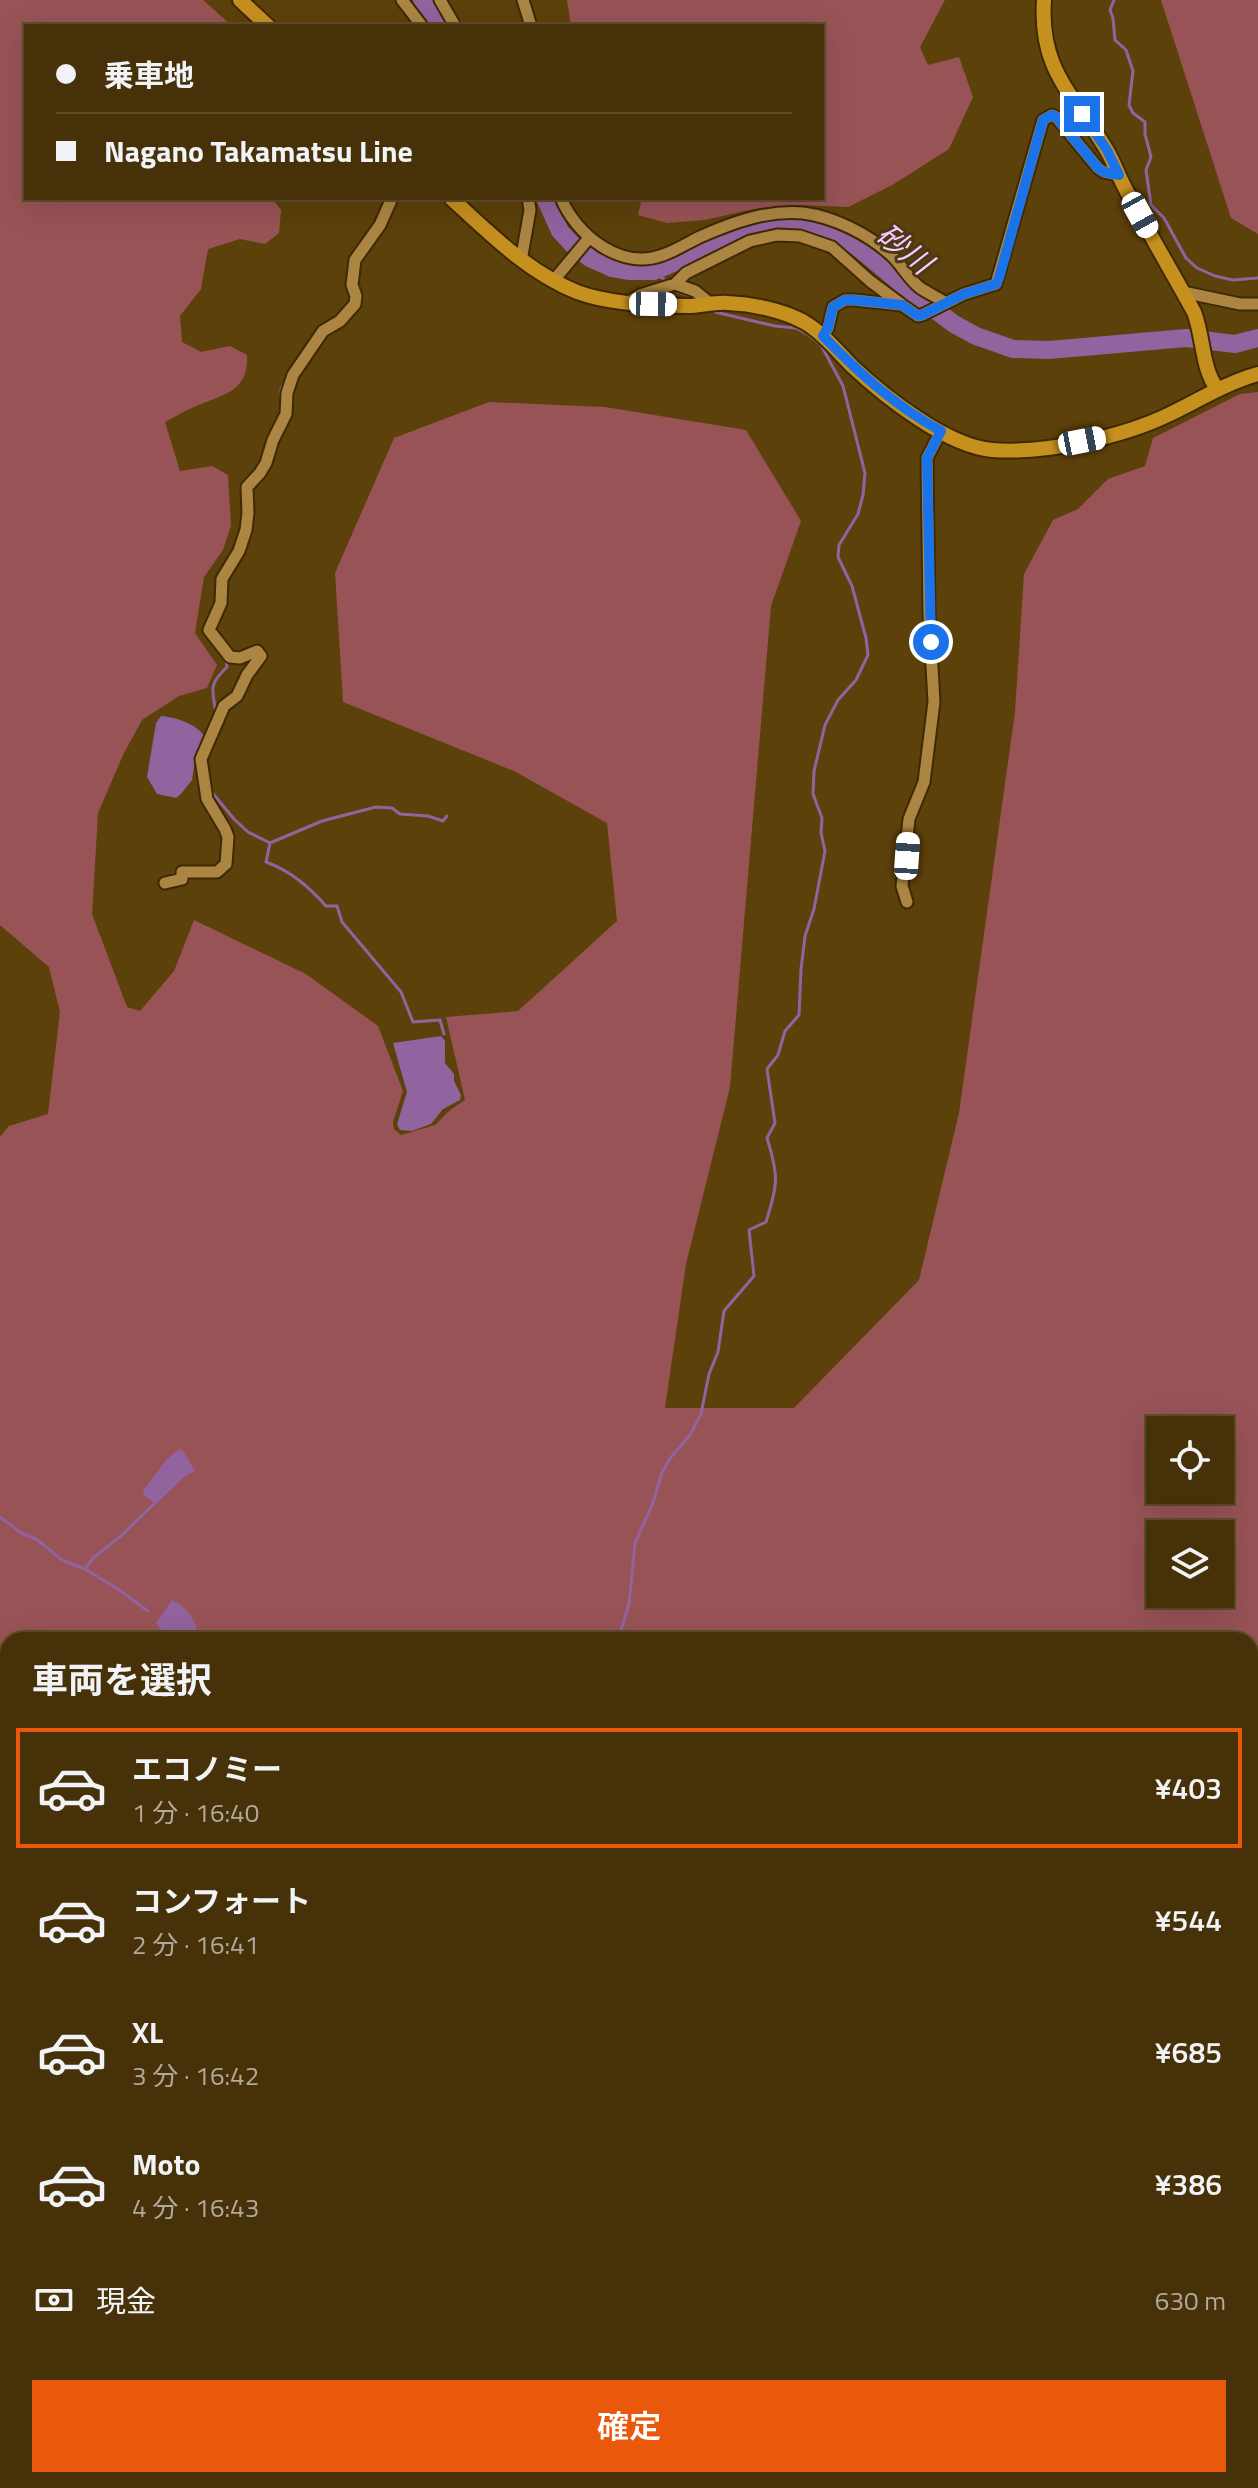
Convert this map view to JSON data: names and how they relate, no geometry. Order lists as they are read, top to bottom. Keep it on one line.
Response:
{"water":["砂川"],"page":{"banner":["乗車地","Nagano Takamatsu Line"],"heading":"車両を選択","list":[{"name":"エコノミー","note":"1 分 · 16:40","value":"¥403"},{"name":"コンフォート","note":"2 分 · 16:41","value":"¥544"},{"name":"XL","note":"3 分 · 16:42","value":"¥685"},{"name":"Moto","note":"4 分 · 16:43","value":"¥386"}],"pay":["現金","630 m"],"buttons":"確定"}}
